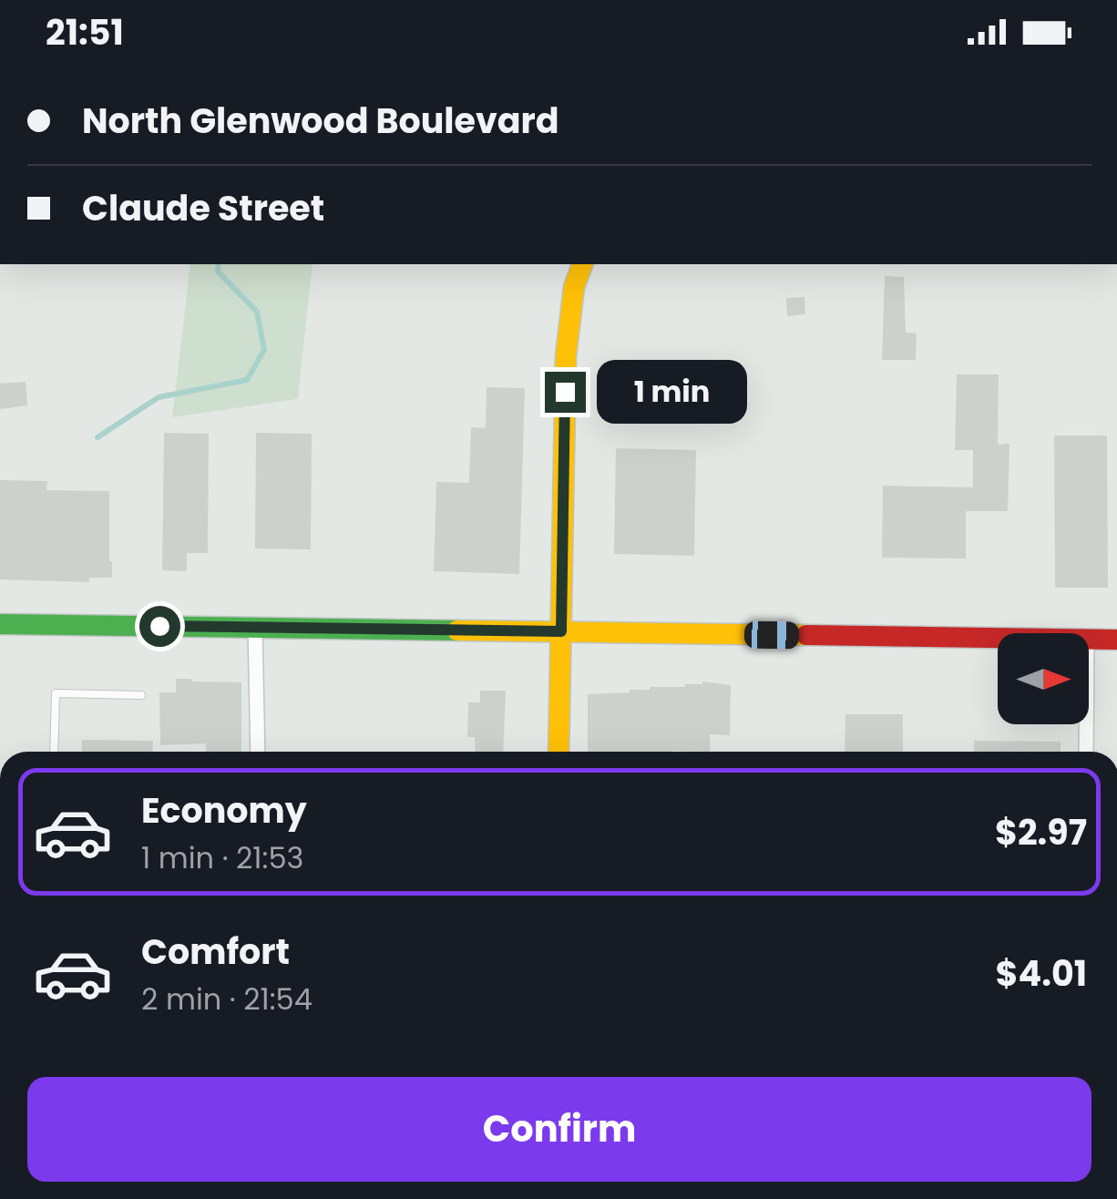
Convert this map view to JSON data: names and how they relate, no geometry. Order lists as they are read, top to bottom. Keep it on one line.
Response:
{"north":"right","page":{"status":"21:51","banner":["North Glenwood Boulevard","Claude Street"],"bubble":"1 min","list":[{"name":"Economy","note":"1 min · 21:53","value":"$2.97"},{"name":"Comfort","note":"2 min · 21:54","value":"$4.01"}],"buttons":"Confirm"}}
